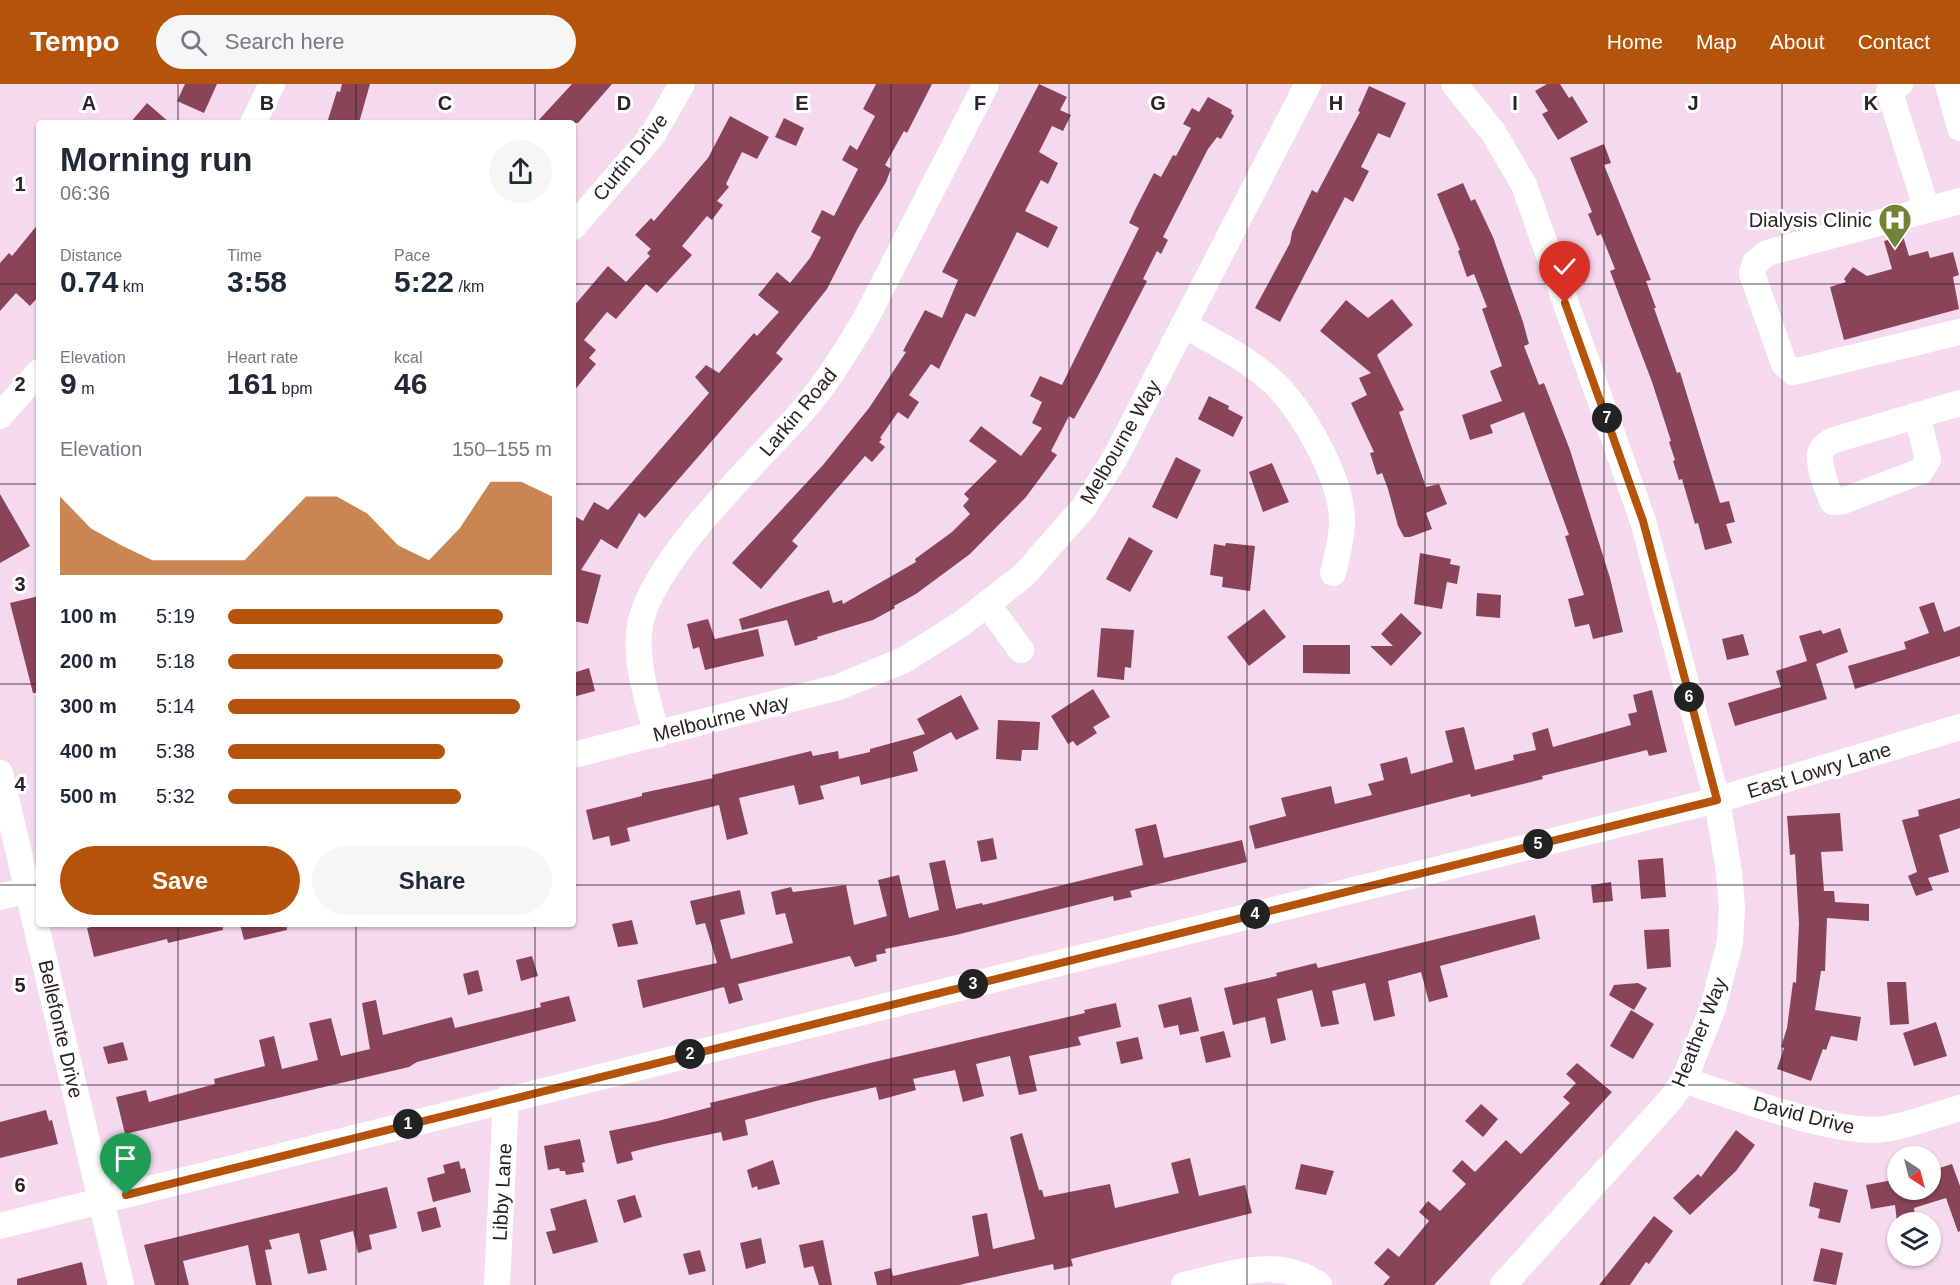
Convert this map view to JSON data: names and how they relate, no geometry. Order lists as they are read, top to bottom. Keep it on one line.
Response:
{"streets":{"street":["Curtin Drive","Larkin Road","Melbourne Way","East Lowry Lane","Bellefonte Drive","Heather Way","David Drive","Libby Lane"]},"crossings":[["Larkin Road","Melbourne Way"],["East Lowry Lane","Bellefonte Drive"],["East Lowry Lane","Heather Way"],["East Lowry Lane","Libby Lane"],["Heather Way","David Drive"]],"places":{"hospital":["Dialysis Clinic"]},"north":"bottom right","page":{"header":"Tempo","search":"Search here","nav":["Home","Map","About","Contact"],"heading":["Morning run","06:36"],"stats":[["Distance","0.74 km"],["Time","3:58"],["Pace","5:22 /km"],["Elevation","9 m"],["Heart rate","161 bpm"],["kcal","46"]],"pins":["7","6","5","4","3","2","1"],"chart":["Elevation","150–155 m"],"list":[{"name":"100 m","note":"5:19"},{"name":"200 m","note":"5:18"},{"name":"300 m","note":"5:14"},{"name":"400 m","note":"5:38"},{"name":"500 m","note":"5:32"}],"buttons":["Save","Share"]},"grid":{"columns":["A","B","C","D","E","F","G","H","I","J","K"],"rows":["1","2","3","4","5","6"]}}
